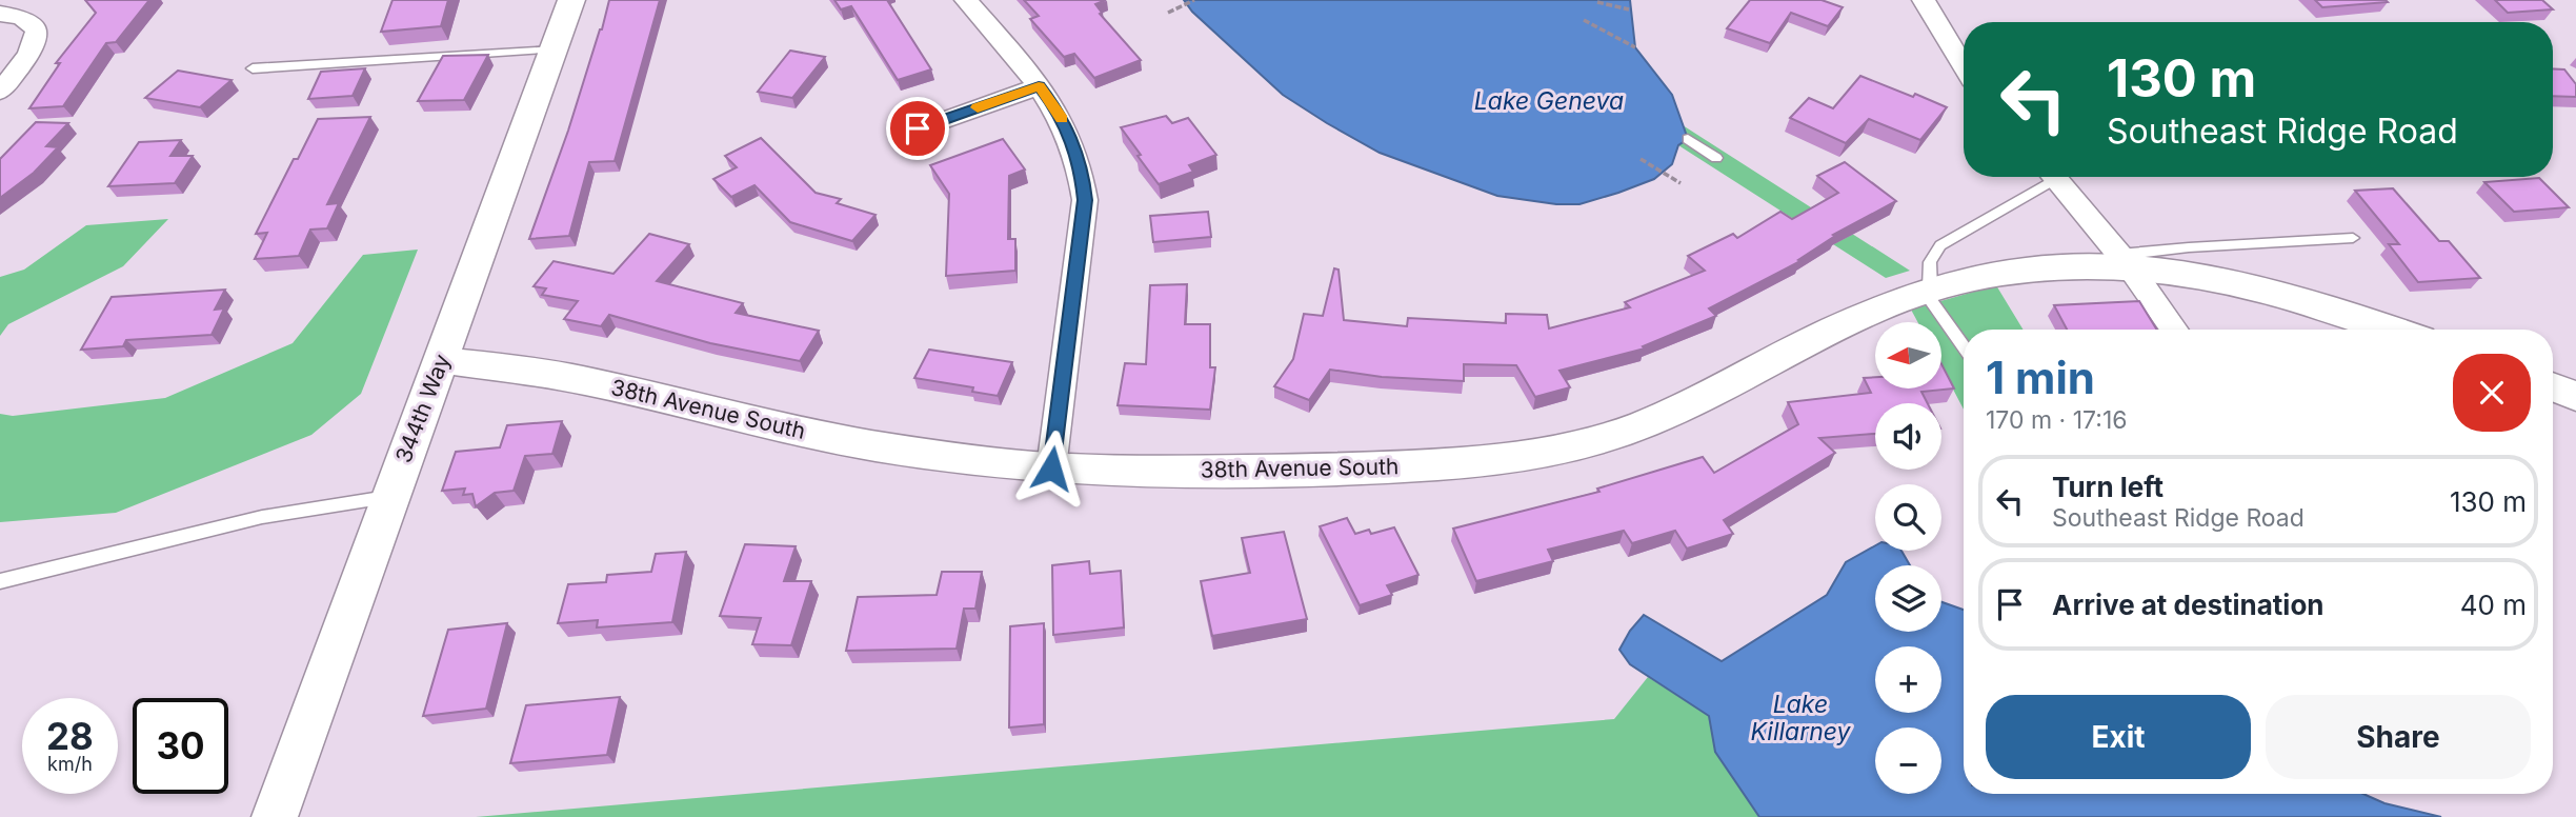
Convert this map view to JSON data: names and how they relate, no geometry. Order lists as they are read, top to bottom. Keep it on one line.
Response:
{"streets":{"street":["344th Way","38th Avenue South"]},"crossings":[["344th Way","38th Avenue South"]],"water":["Lake Geneva","Lake Killarney"],"north":"left","page":{"turn":["130 m","Southeast Ridge Road"],"map_buttons":["+","−"],"heading":["1 min","170 m · 17:16"],"list":[{"name":"Turn left","note":"Southeast Ridge Road","value":"130 m"},{"name":"Arrive at destination","value":"40 m"}],"buttons":["Exit","Share"],"speed":"28 km/h","limit":"30"}}
